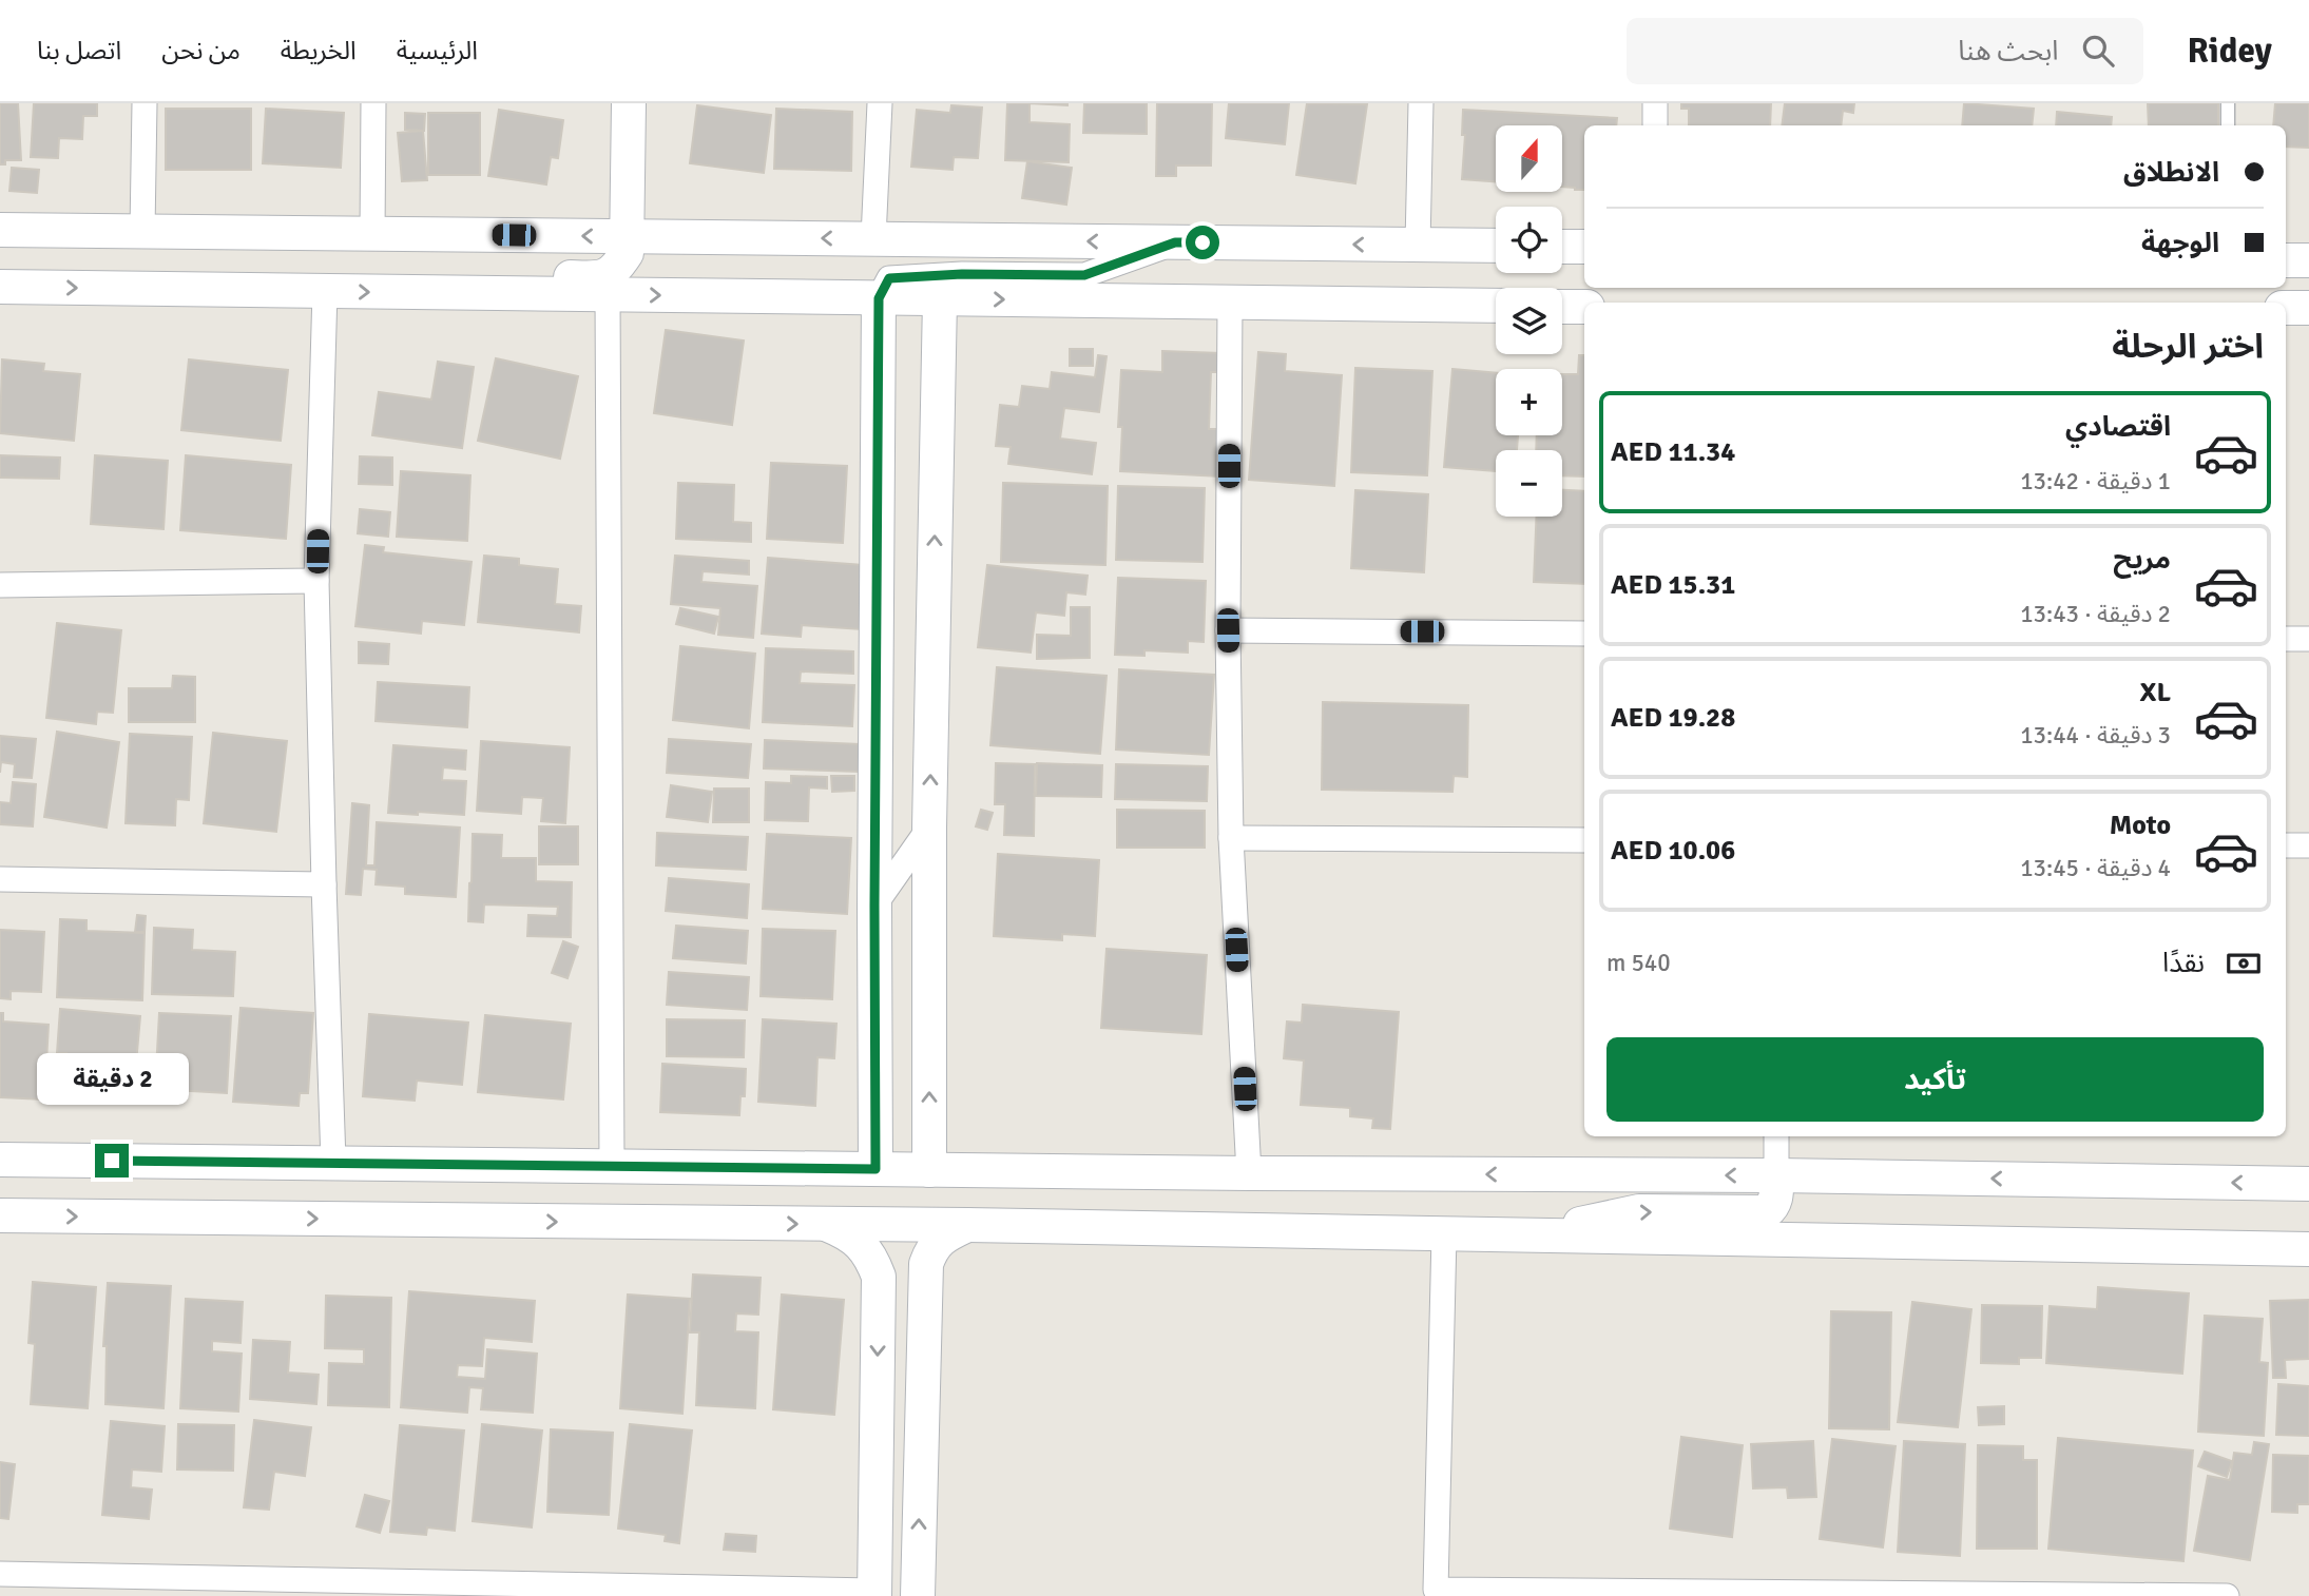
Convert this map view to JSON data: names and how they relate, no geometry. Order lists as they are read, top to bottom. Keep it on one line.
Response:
{"north":"top","page":{"header":"Ridey","search":"ابحث هنا","nav":["الرئيسية","الخريطة","من نحن","اتصل بنا"],"map_buttons":["+","−"],"banner":["الانطلاق","الوجهة"],"heading":"اختر الرحلة","list":[{"name":"اقتصادي","note":"1 دقيقة · 13:42","value":"AED 11.34"},{"name":"مريح","note":"2 دقيقة · 13:43","value":"AED 15.31"},{"name":"XL","note":"3 دقيقة · 13:44","value":"AED 19.28"},{"name":"Moto","note":"4 دقيقة · 13:45","value":"AED 10.06"}],"pay":["نقدًا","540 m"],"buttons":"تأكيد","bubble":"2 دقيقة"}}
